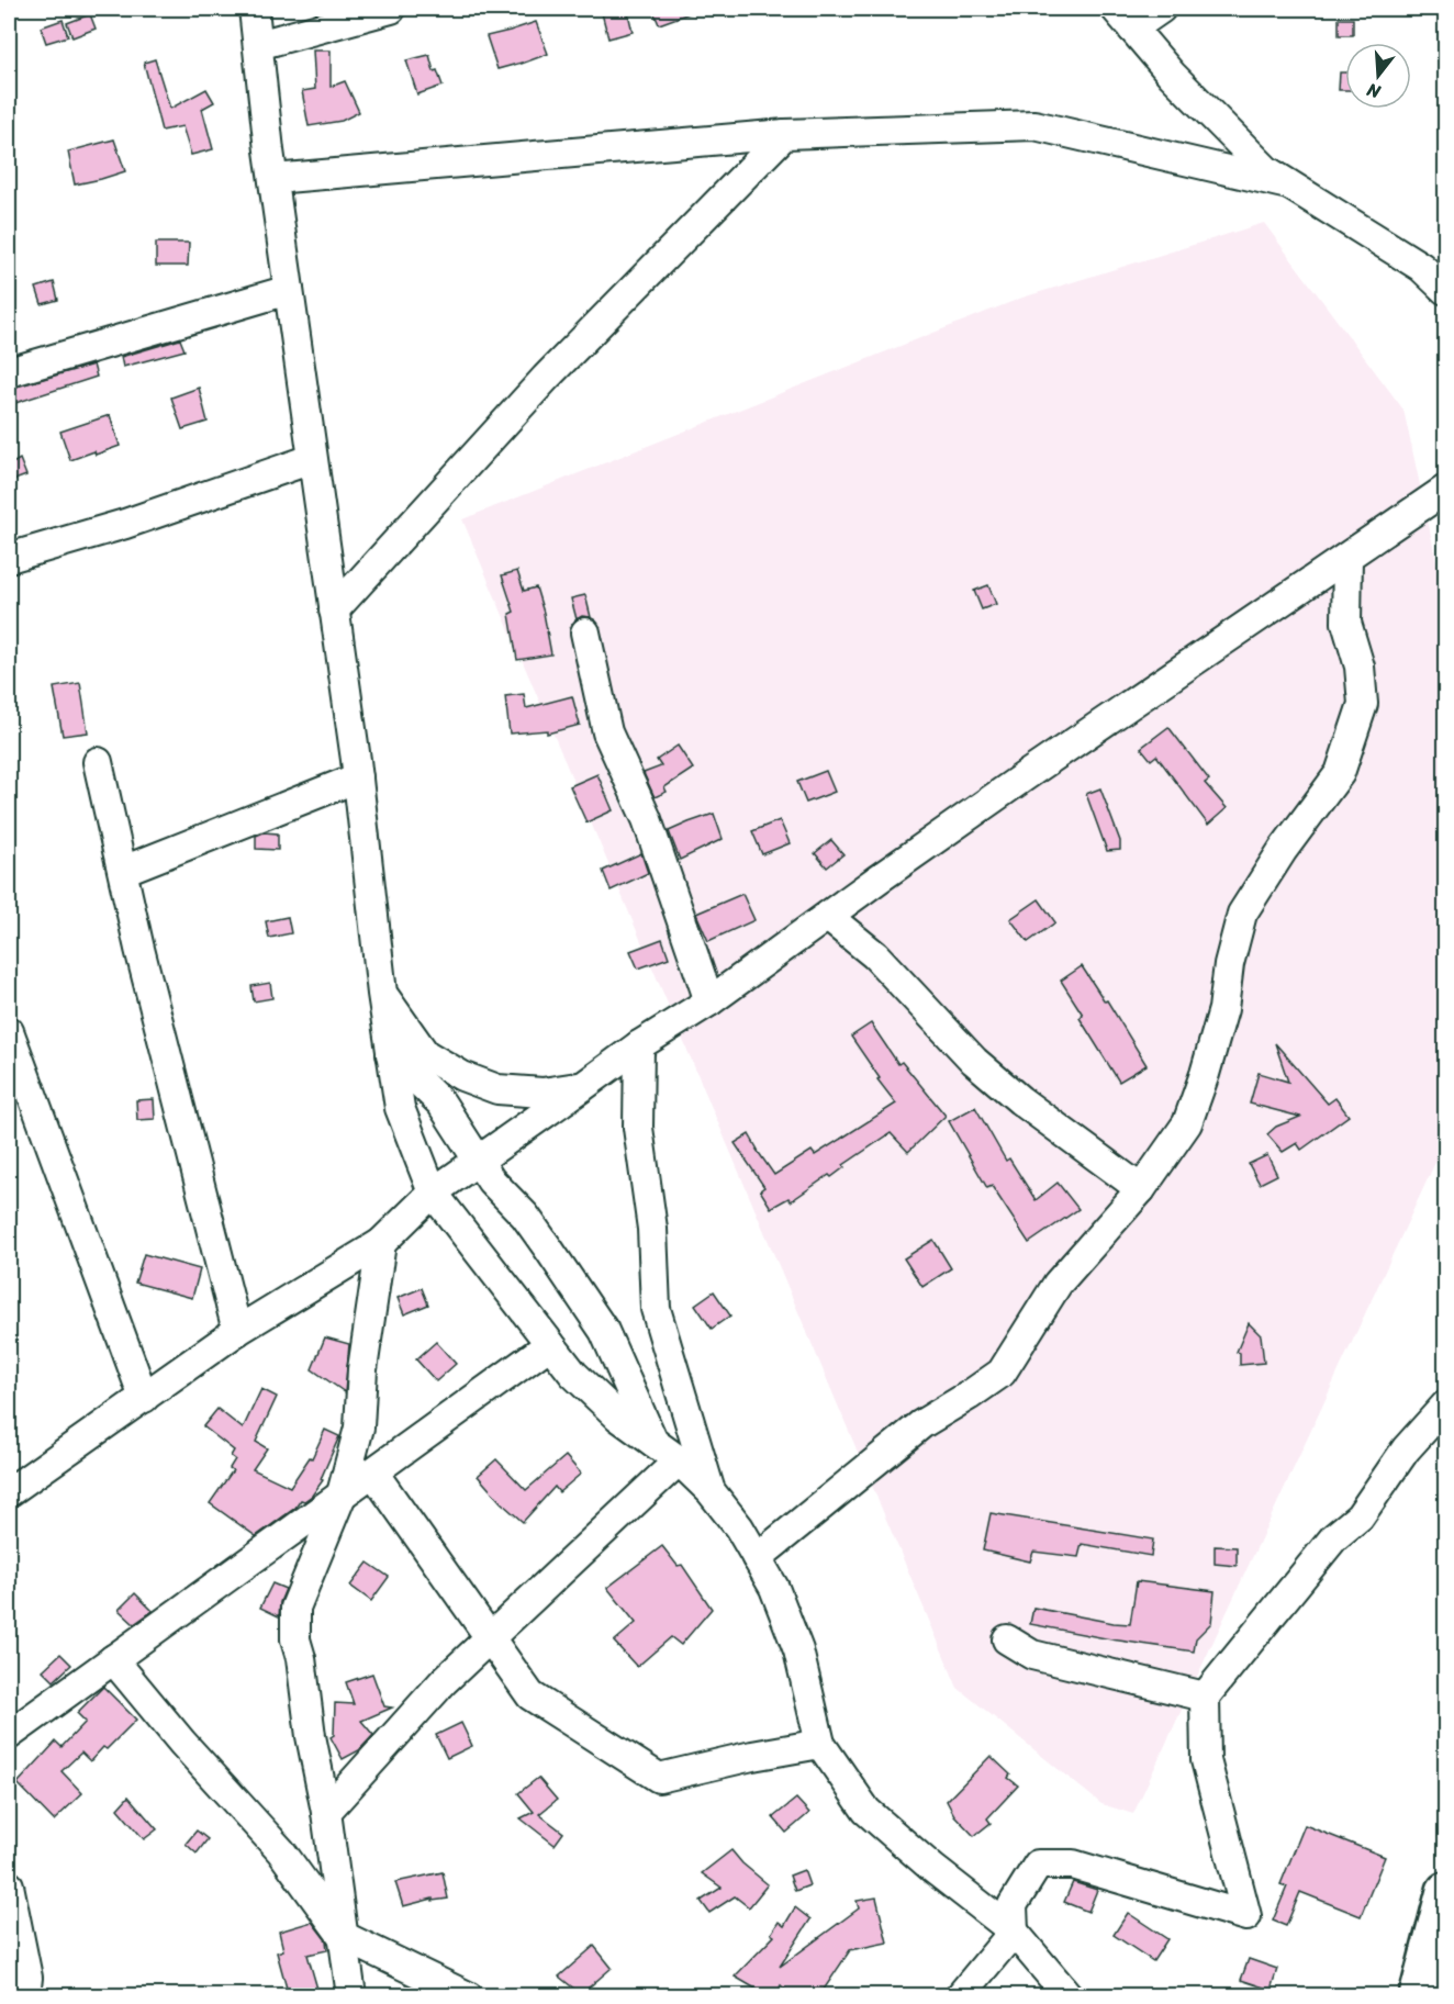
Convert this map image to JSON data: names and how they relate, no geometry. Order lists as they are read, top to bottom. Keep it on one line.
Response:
{"north":"bottom"}
